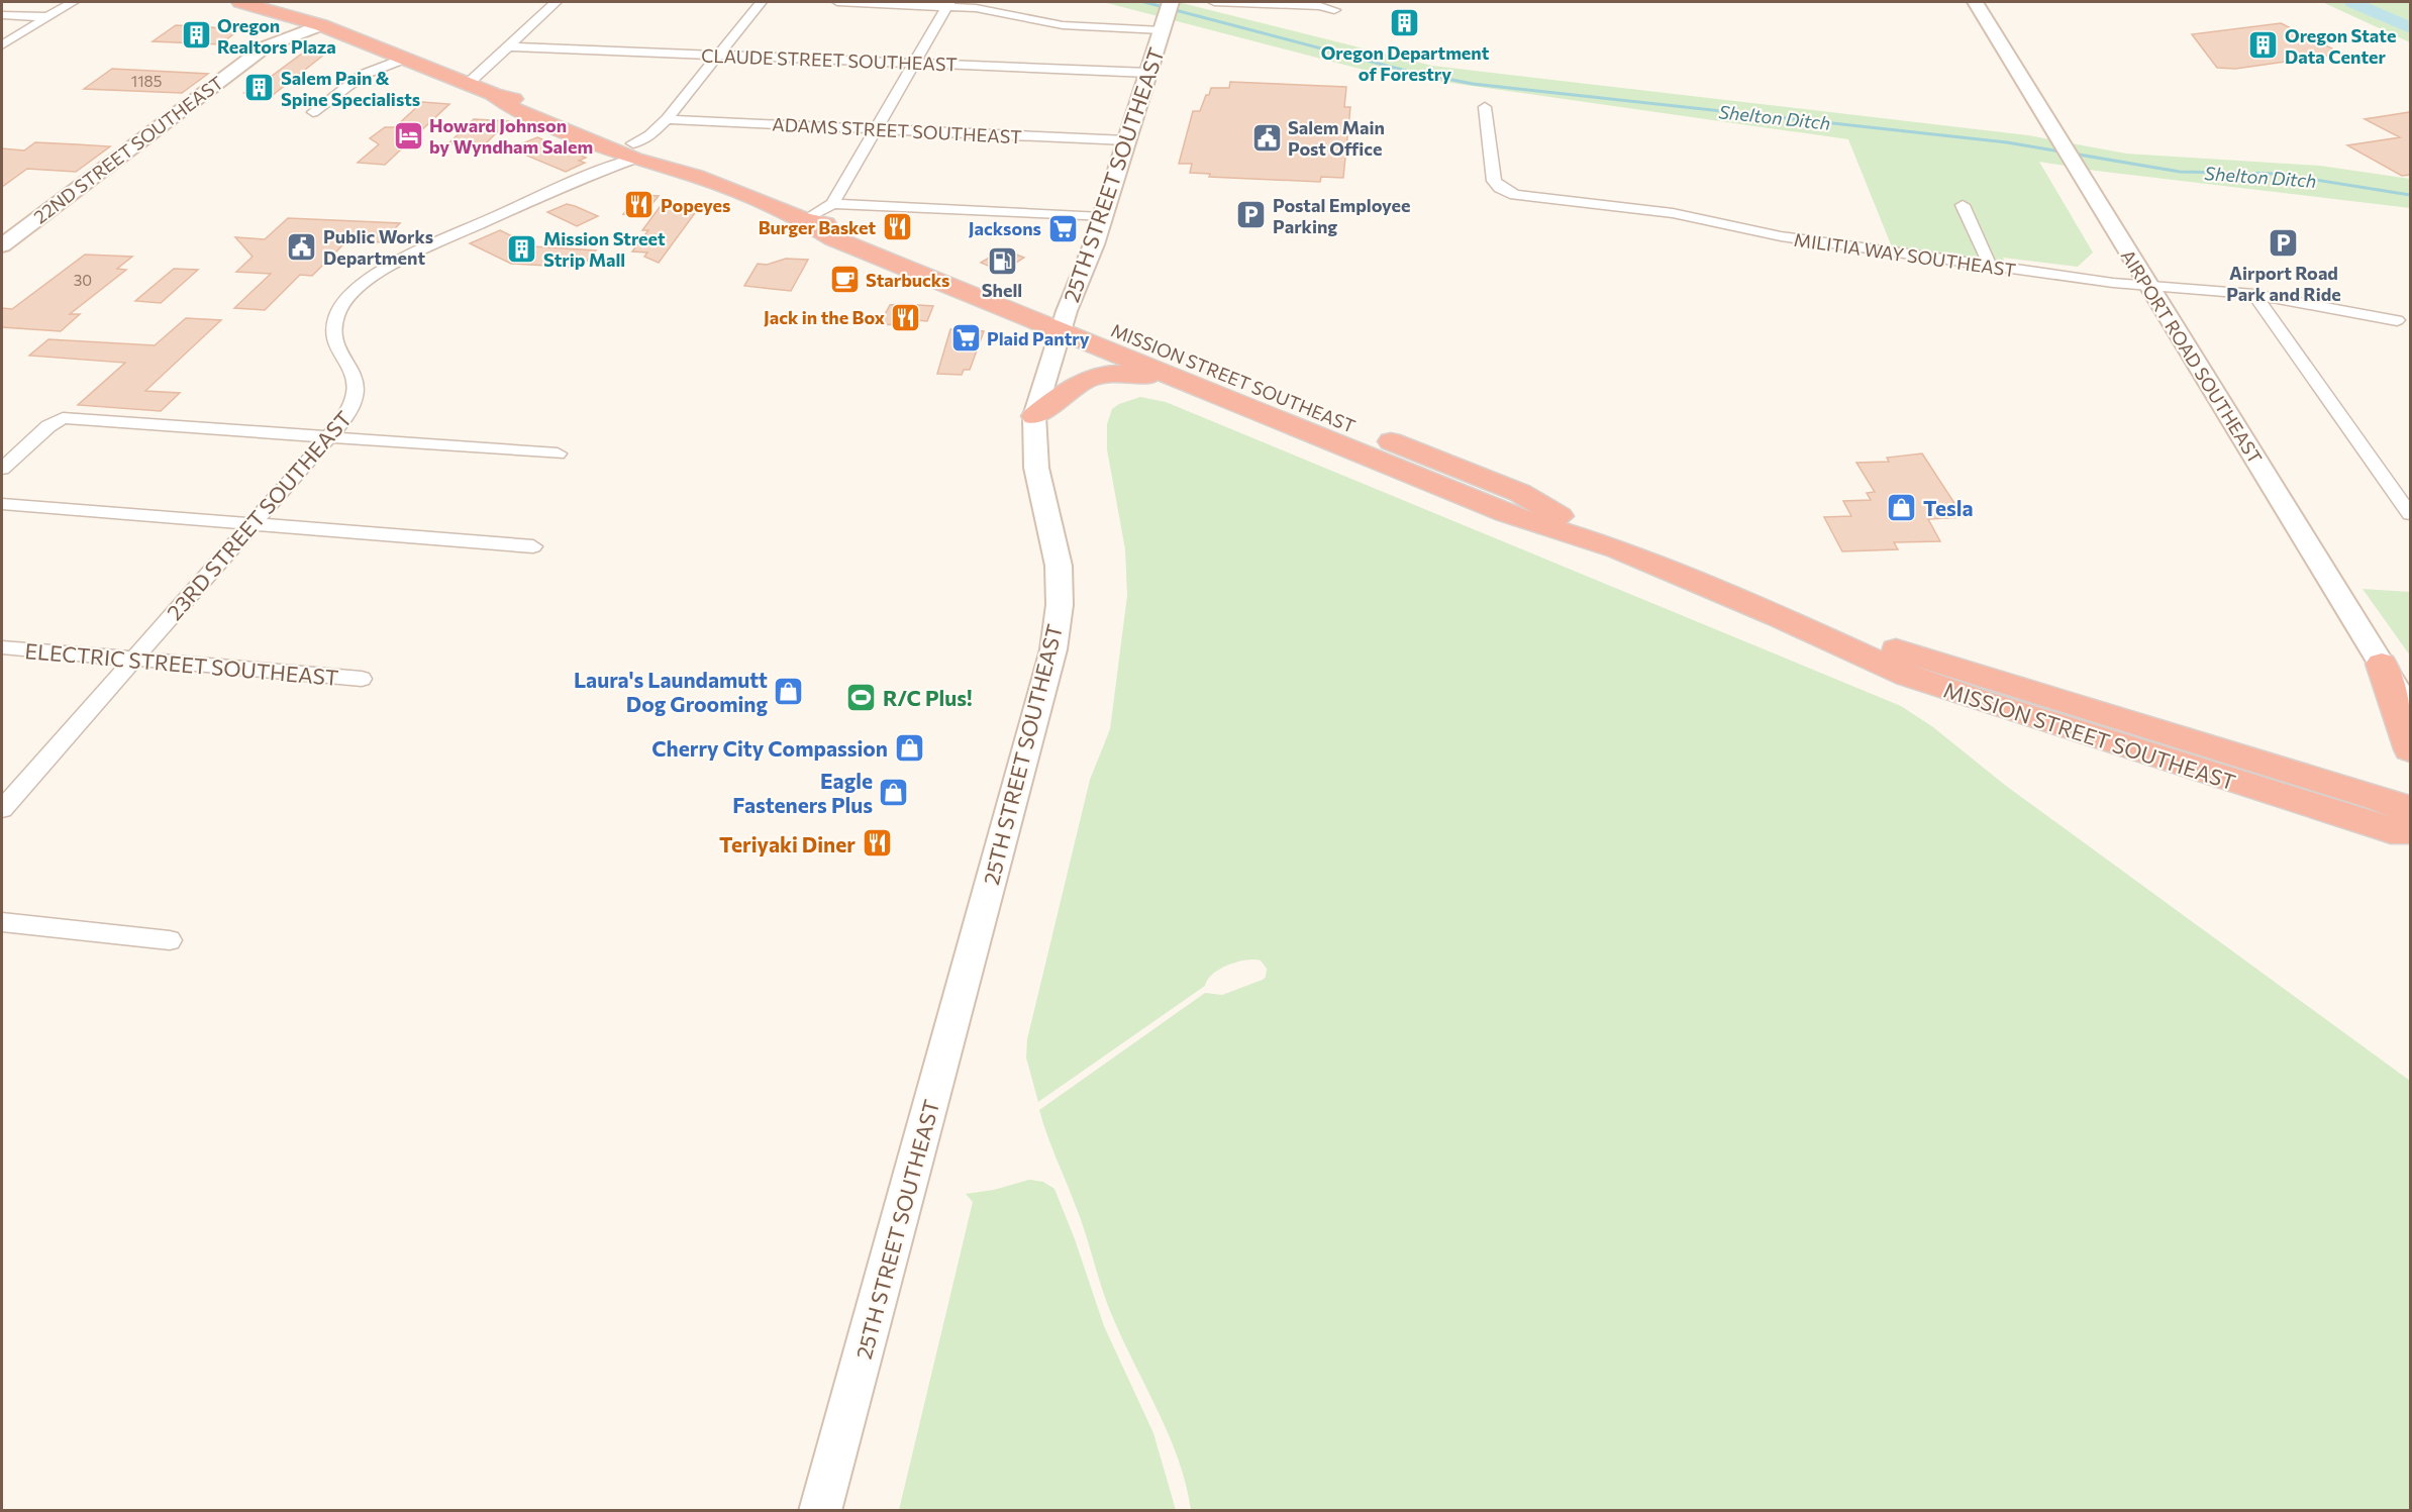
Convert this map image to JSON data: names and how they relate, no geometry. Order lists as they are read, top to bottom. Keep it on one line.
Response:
{"streets":{"highway":["MISSION STREET SOUTHEAST"],"main road":["22ND STREET SOUTHEAST","25TH STREET SOUTHEAST","AIRPORT ROAD SOUTHEAST"],"street":["CLAUDE STREET SOUTHEAST","ADAMS STREET SOUTHEAST","MILITIA WAY SOUTHEAST","23RD STREET SOUTHEAST","ELECTRIC STREET SOUTHEAST"]},"crossings":[["CLAUDE STREET SOUTHEAST","25TH STREET SOUTHEAST"],["CLAUDE STREET SOUTHEAST","23RD STREET SOUTHEAST"],["ADAMS STREET SOUTHEAST","25TH STREET SOUTHEAST"],["ADAMS STREET SOUTHEAST","23RD STREET SOUTHEAST"],["25TH STREET SOUTHEAST","MISSION STREET SOUTHEAST"],["MILITIA WAY SOUTHEAST","AIRPORT ROAD SOUTHEAST"],["MISSION STREET SOUTHEAST","23RD STREET SOUTHEAST"],["23RD STREET SOUTHEAST","ELECTRIC STREET SOUTHEAST"]],"water":["Shelton Ditch"],"places":{"building":["Oregon Department of Forestry","Oregon Realtors Plaza","Oregon State Data Center","Salem Pain & Spine Specialists","Mission Street Strip Mall"],"hotel":["Howard Johnson by Wyndham Salem"],"public building":["Salem Main Post Office","Public Works Department"],"restaurant":["Popeyes","Burger Basket","Jack in the Box","Teriyaki Diner"],"parking":["Postal Employee Parking","Airport Road Park and Ride"],"supermarket":["Jacksons","Plaid Pantry"],"fuel station":["Shell"],"cafe":["Starbucks"],"shop":["Tesla","Laura's Laundamutt Dog Grooming","Cherry City Compassion","Eagle Fasteners Plus"],"sports":["R/C Plus!"]},"house_numbers":["1185","30"]}
